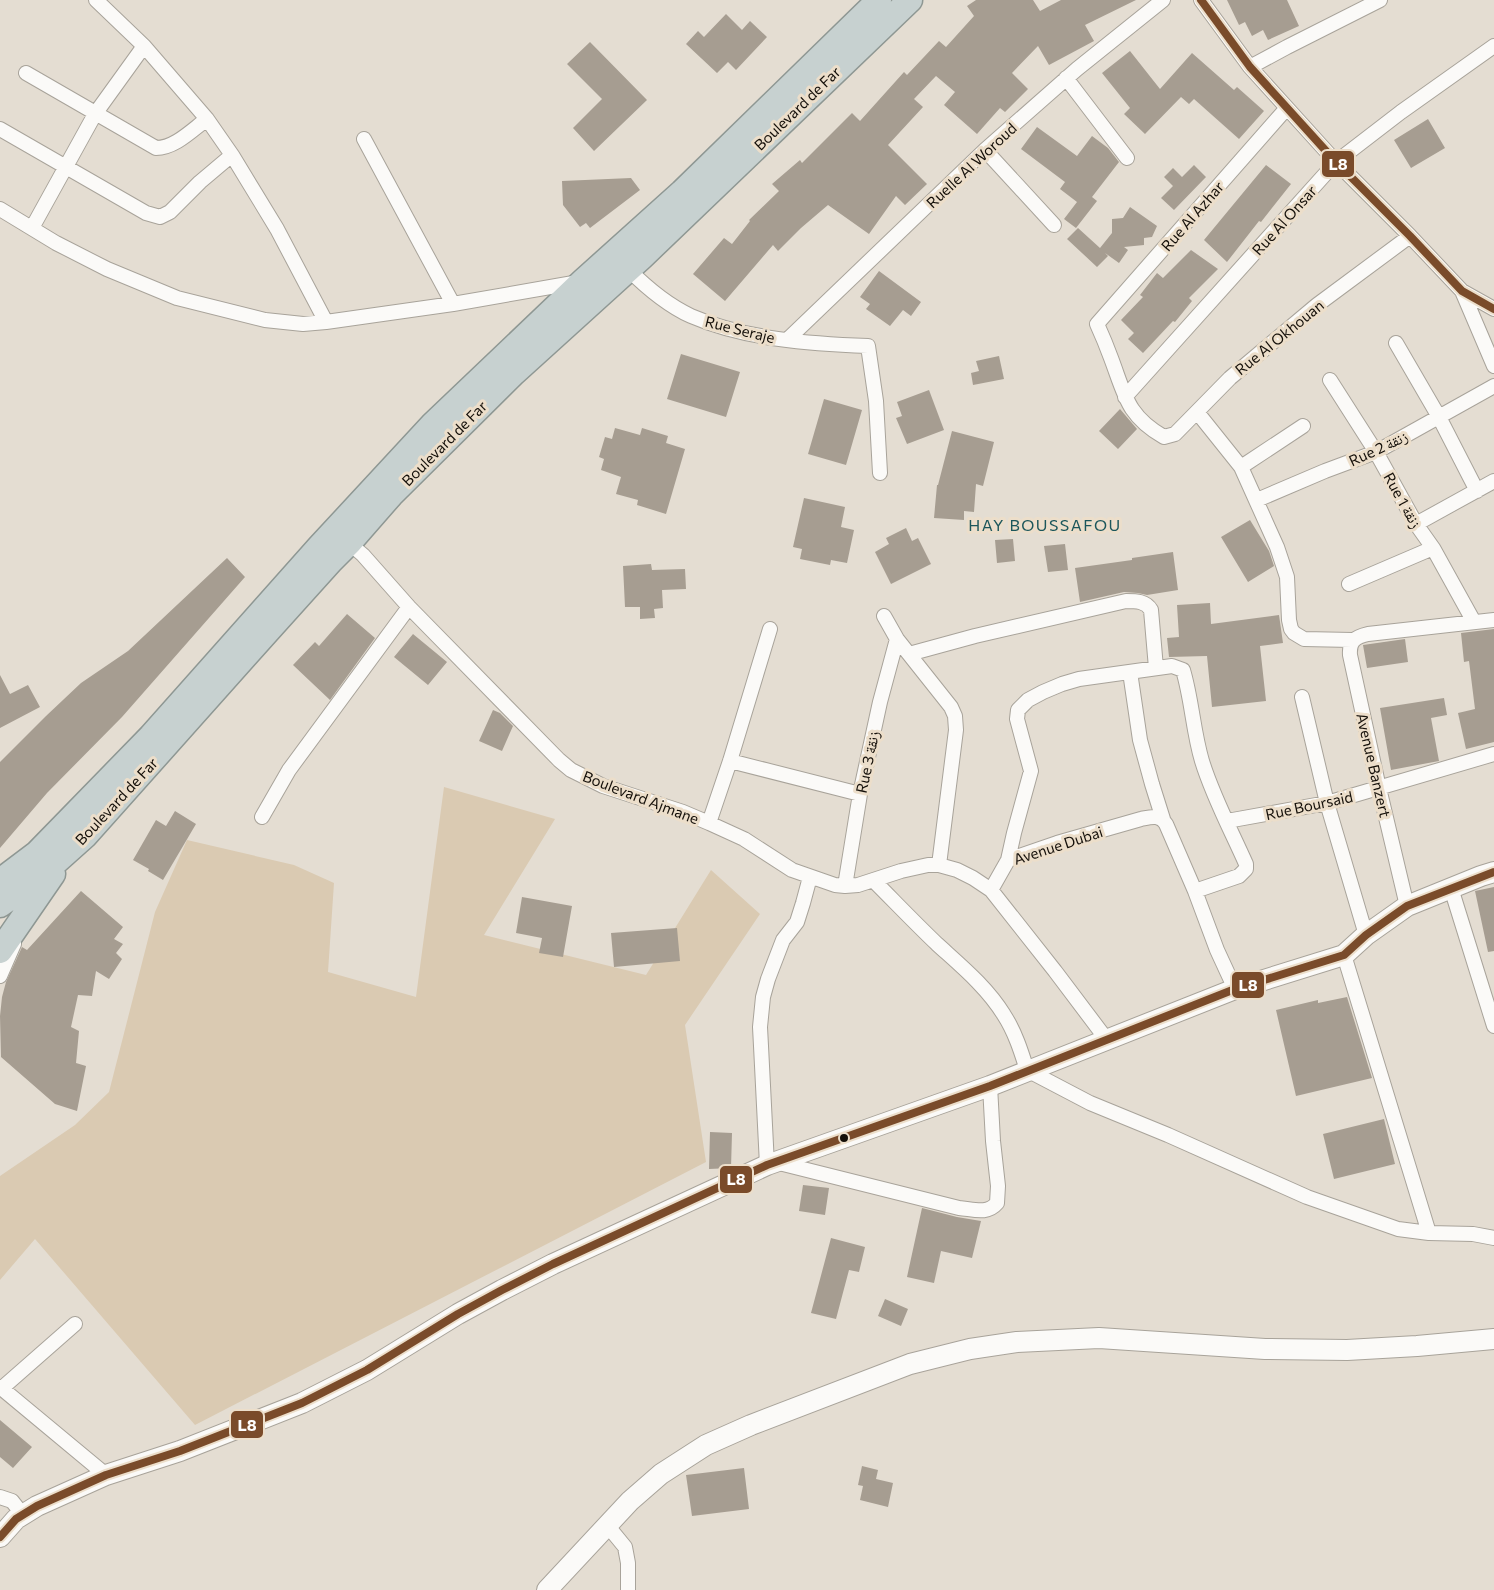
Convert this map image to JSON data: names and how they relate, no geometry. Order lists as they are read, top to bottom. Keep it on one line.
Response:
{"streets":{"highway":["Boulevard de Far"],"street":["Ruelle Al Woroud","Rue Al Azhar","Rue Al Onsar","Rue Seraje","Rue Al Okhouan","Rue 2 زنقة","Rue 1 زنقة","Rue 3 زنقة","Avenue Banzert","Boulevard Ajmane","Rue Boursaid","Avenue Dubai"]},"crossings":[["Boulevard de Far","Rue Seraje"],["Boulevard de Far","Boulevard Ajmane"],["Ruelle Al Woroud","Rue Seraje"],["Rue Al Azhar","Rue Al Onsar"],["Rue Al Azhar","Rue Al Okhouan"],["Rue Al Onsar","Rue Al Okhouan"],["Rue 2 زنقة","Rue 1 زنقة"],["Rue 3 زنقة","Boulevard Ajmane"],["Avenue Banzert","Rue Boursaid"],["Boulevard Ajmane","Avenue Dubai"]],"districts":["HAY BOUSSAFOU"],"lines":["transit line L8"]}
